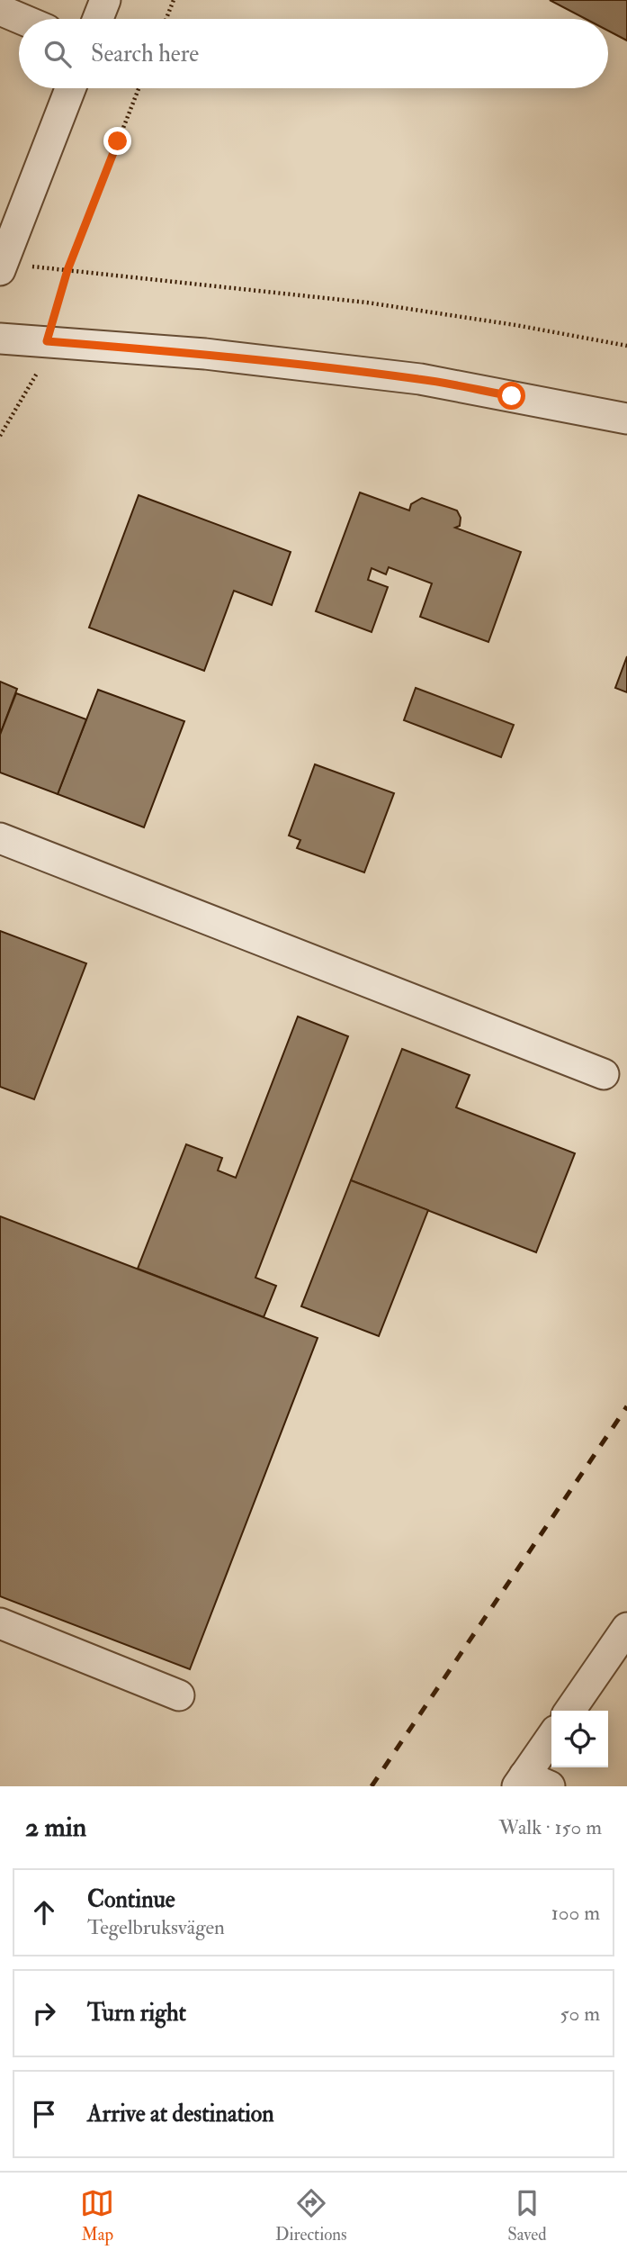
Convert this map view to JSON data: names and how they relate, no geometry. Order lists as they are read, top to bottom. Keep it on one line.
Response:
{"page":{"search":"Search here","heading":["2 min","Walk · 150 m"],"list":[["Continue","Tegelbruksvägen","100 m"],["Turn right","50 m"],"Arrive at destination"],"nav":["Map","Directions","Saved"]}}
